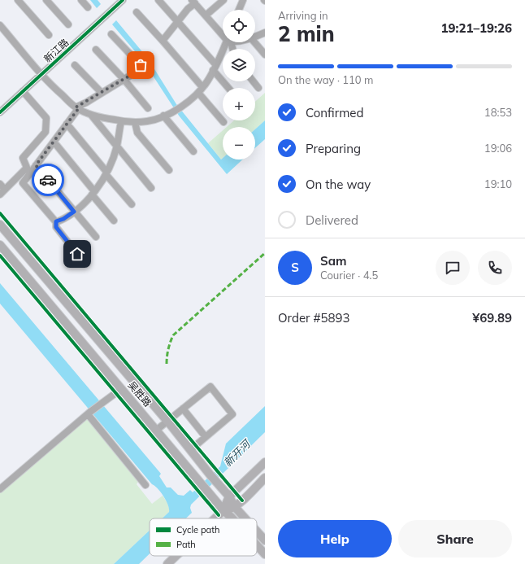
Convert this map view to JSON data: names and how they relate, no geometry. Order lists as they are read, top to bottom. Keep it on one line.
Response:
{"streets":{"main road":["吴胜路"],"street":["新江路"]},"water":["新开河"],"legend":["Cycle path","Path"],"page":{"heading":["2 min","Arriving in","19:21–19:26"],"panel":["Sam","Courier · 4.5","Order #5893","¥69.89"],"map_buttons":["+","−"],"bar":"On the way · 110 m","list":[["Confirmed","18:53"],["Preparing","19:06"],["On the way","19:10"],"Delivered"],"round":"S","buttons":["Help","Share"]}}
